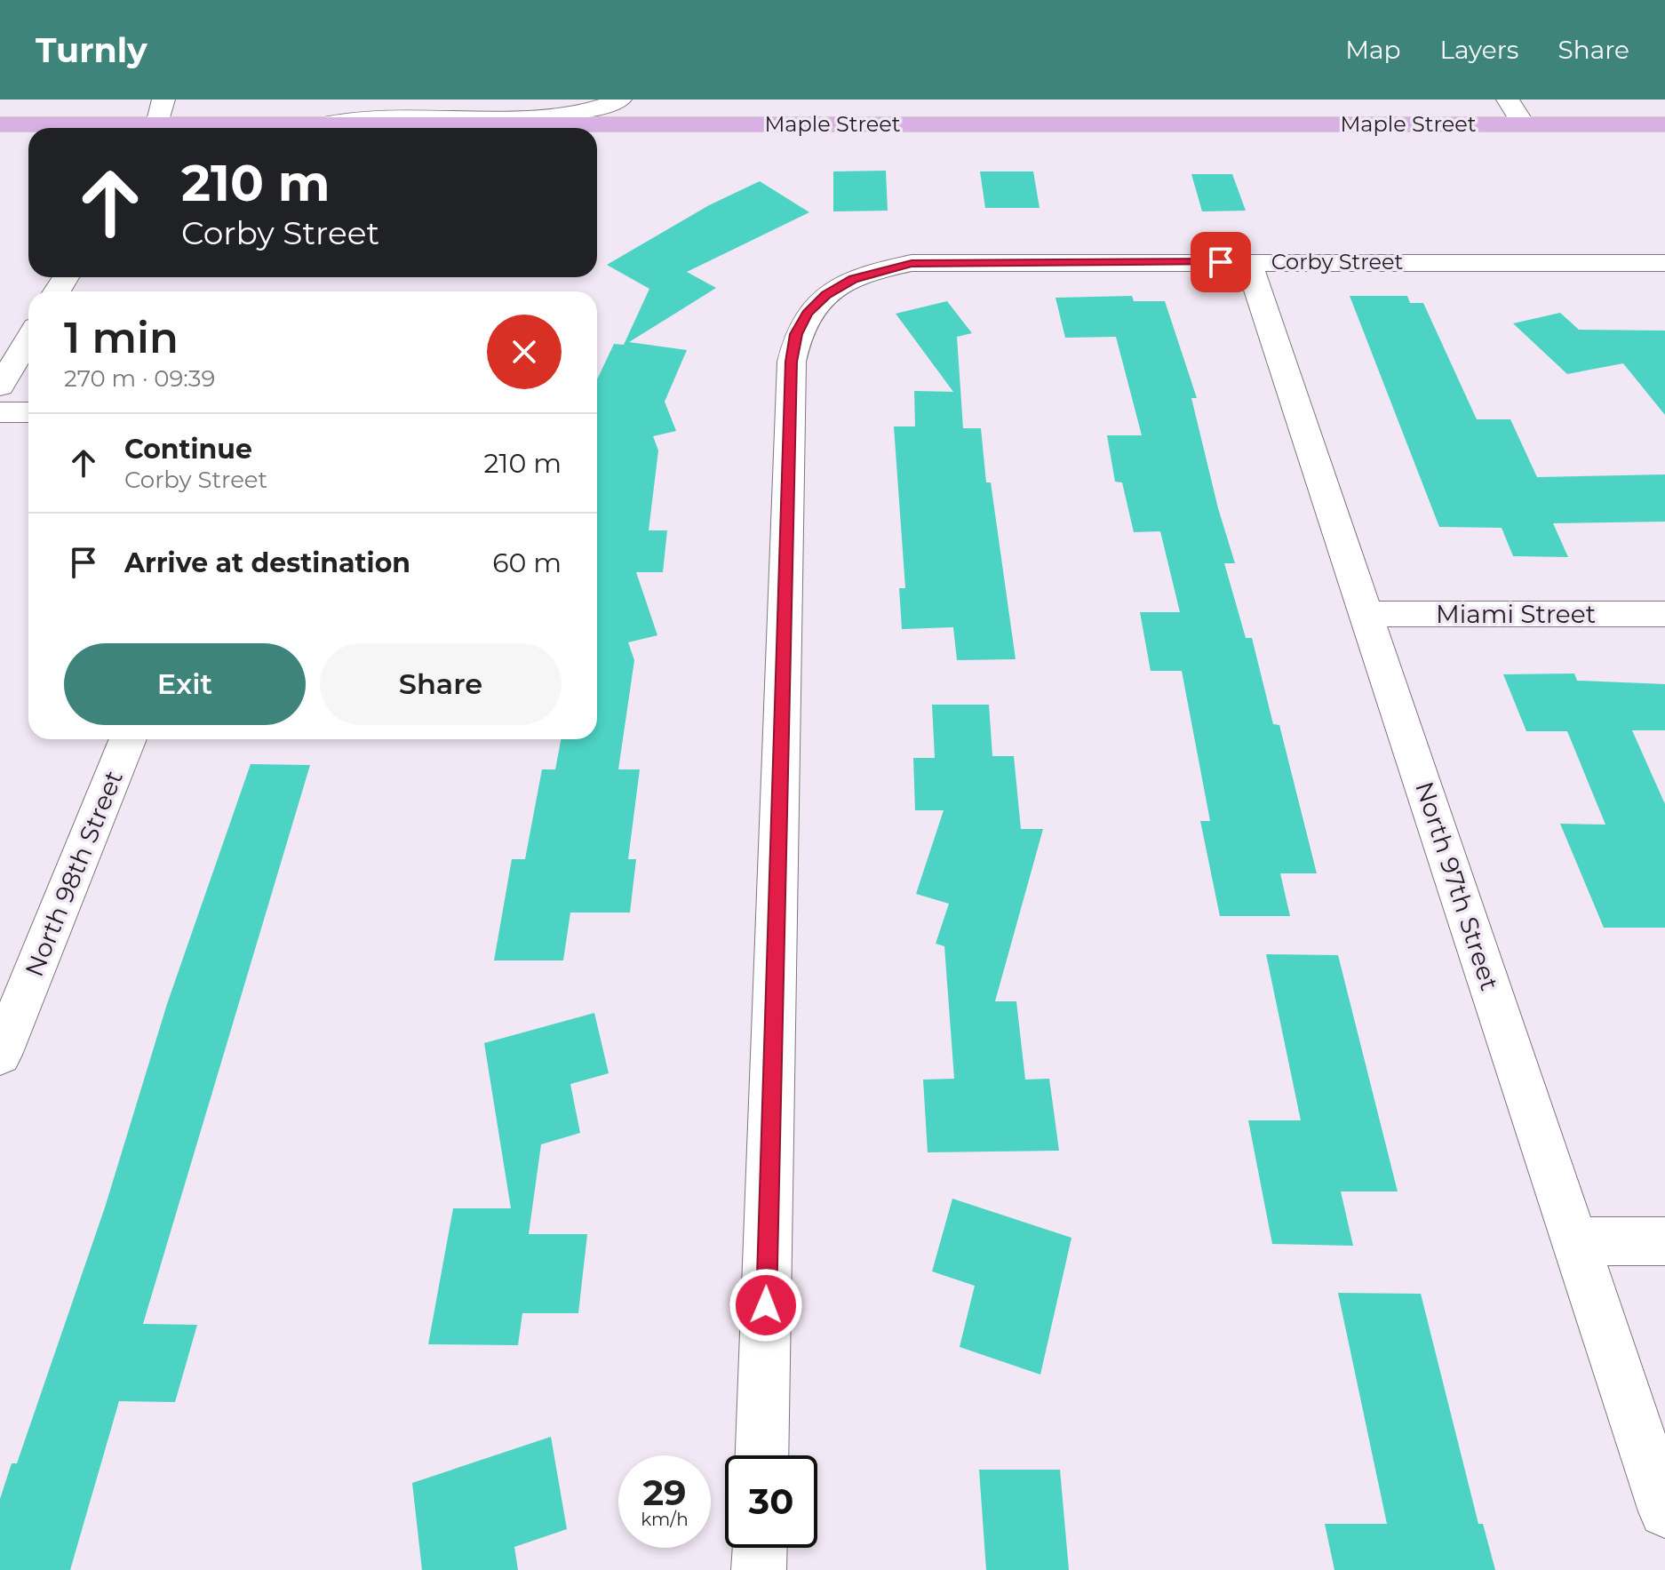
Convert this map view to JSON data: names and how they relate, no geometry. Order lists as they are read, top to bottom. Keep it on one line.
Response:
{"streets":{"main road":["Maple Street"],"street":["Corby Street","Miami Street","North 98th Street","North 97th Street"]},"crossings":[["Corby Street","North 97th Street"],["Miami Street","North 97th Street"]],"page":{"header":"Turnly","nav":["Map","Layers","Share"],"turn":["210 m","Corby Street"],"heading":["1 min","270 m · 09:39"],"list":[{"name":"Continue","note":"Corby Street","value":"210 m"},{"name":"Arrive at destination","value":"60 m"}],"buttons":["Exit","Share"],"speed":"29 km/h","limit":"30"}}
